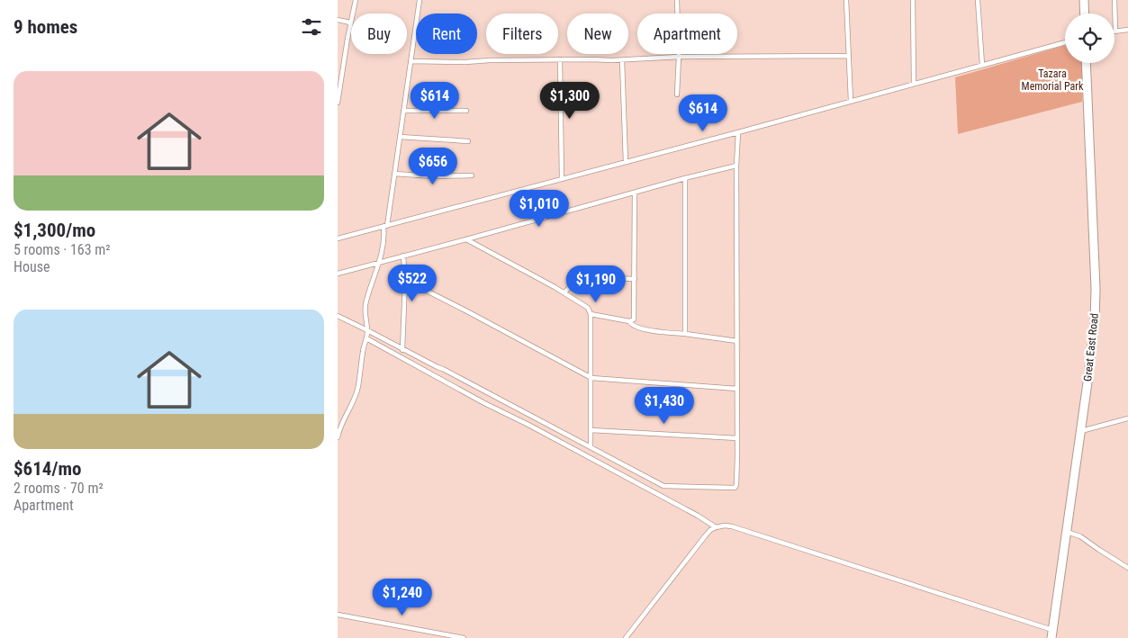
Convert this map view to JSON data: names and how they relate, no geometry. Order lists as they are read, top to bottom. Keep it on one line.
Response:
{"streets":{"highway":["Great East Road"]},"parks":["Tazara Memorial Park"],"page":{"heading":"9 homes","chip":["Buy","Rent","Filters","New","Apartment"],"list":[{"name":"$1,300/mo","note":"5 rooms · 163 m² · House"},{"name":"$614/mo","note":"2 rooms · 70 m² · Apartment"}],"price":["$614","$1,300","$614","$656","$1,010","$522","$1,190","$1,430","$1,240"]}}
